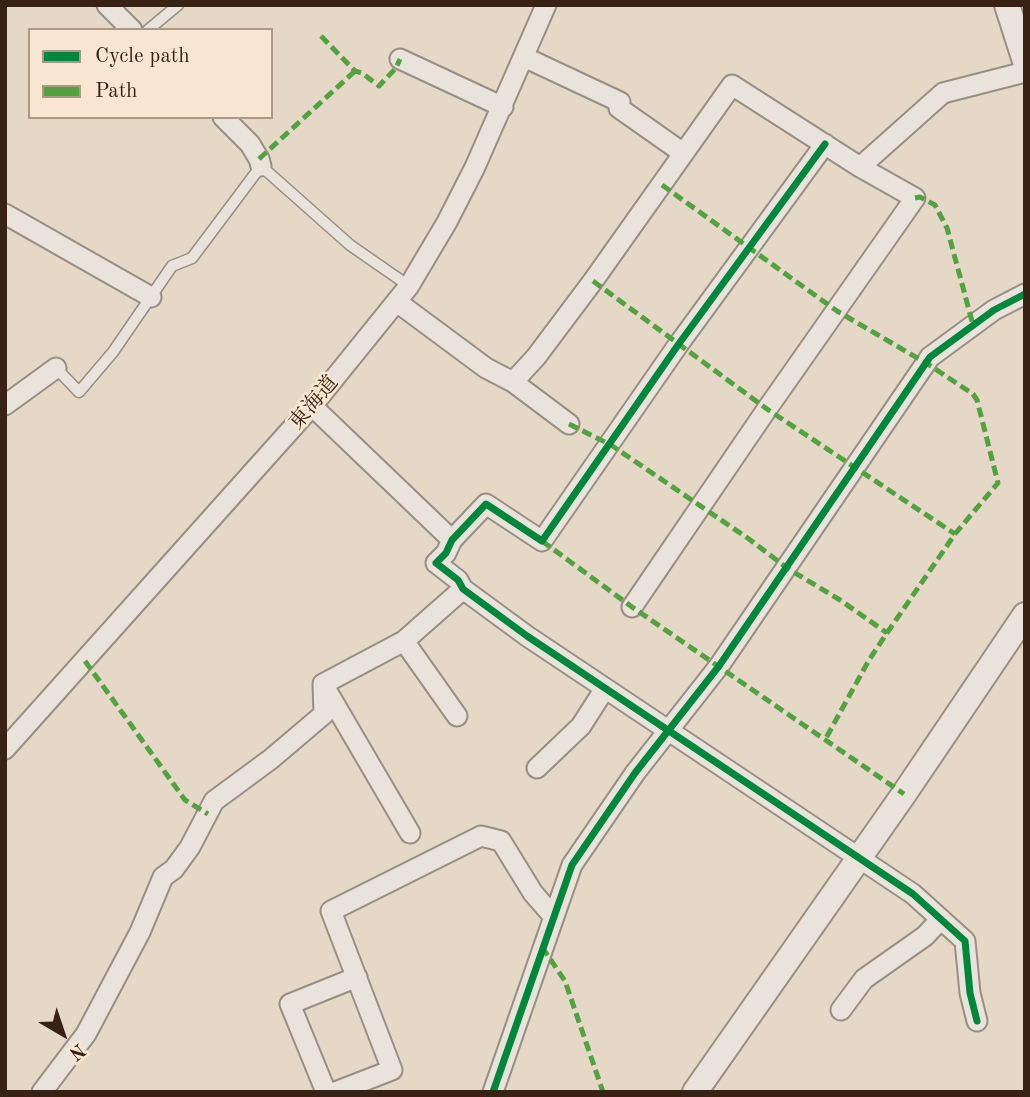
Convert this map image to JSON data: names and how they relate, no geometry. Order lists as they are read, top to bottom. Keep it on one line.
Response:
{"streets":{"street":["東海道"]},"legend":["Cycle path","Path"],"north":"bottom right"}
